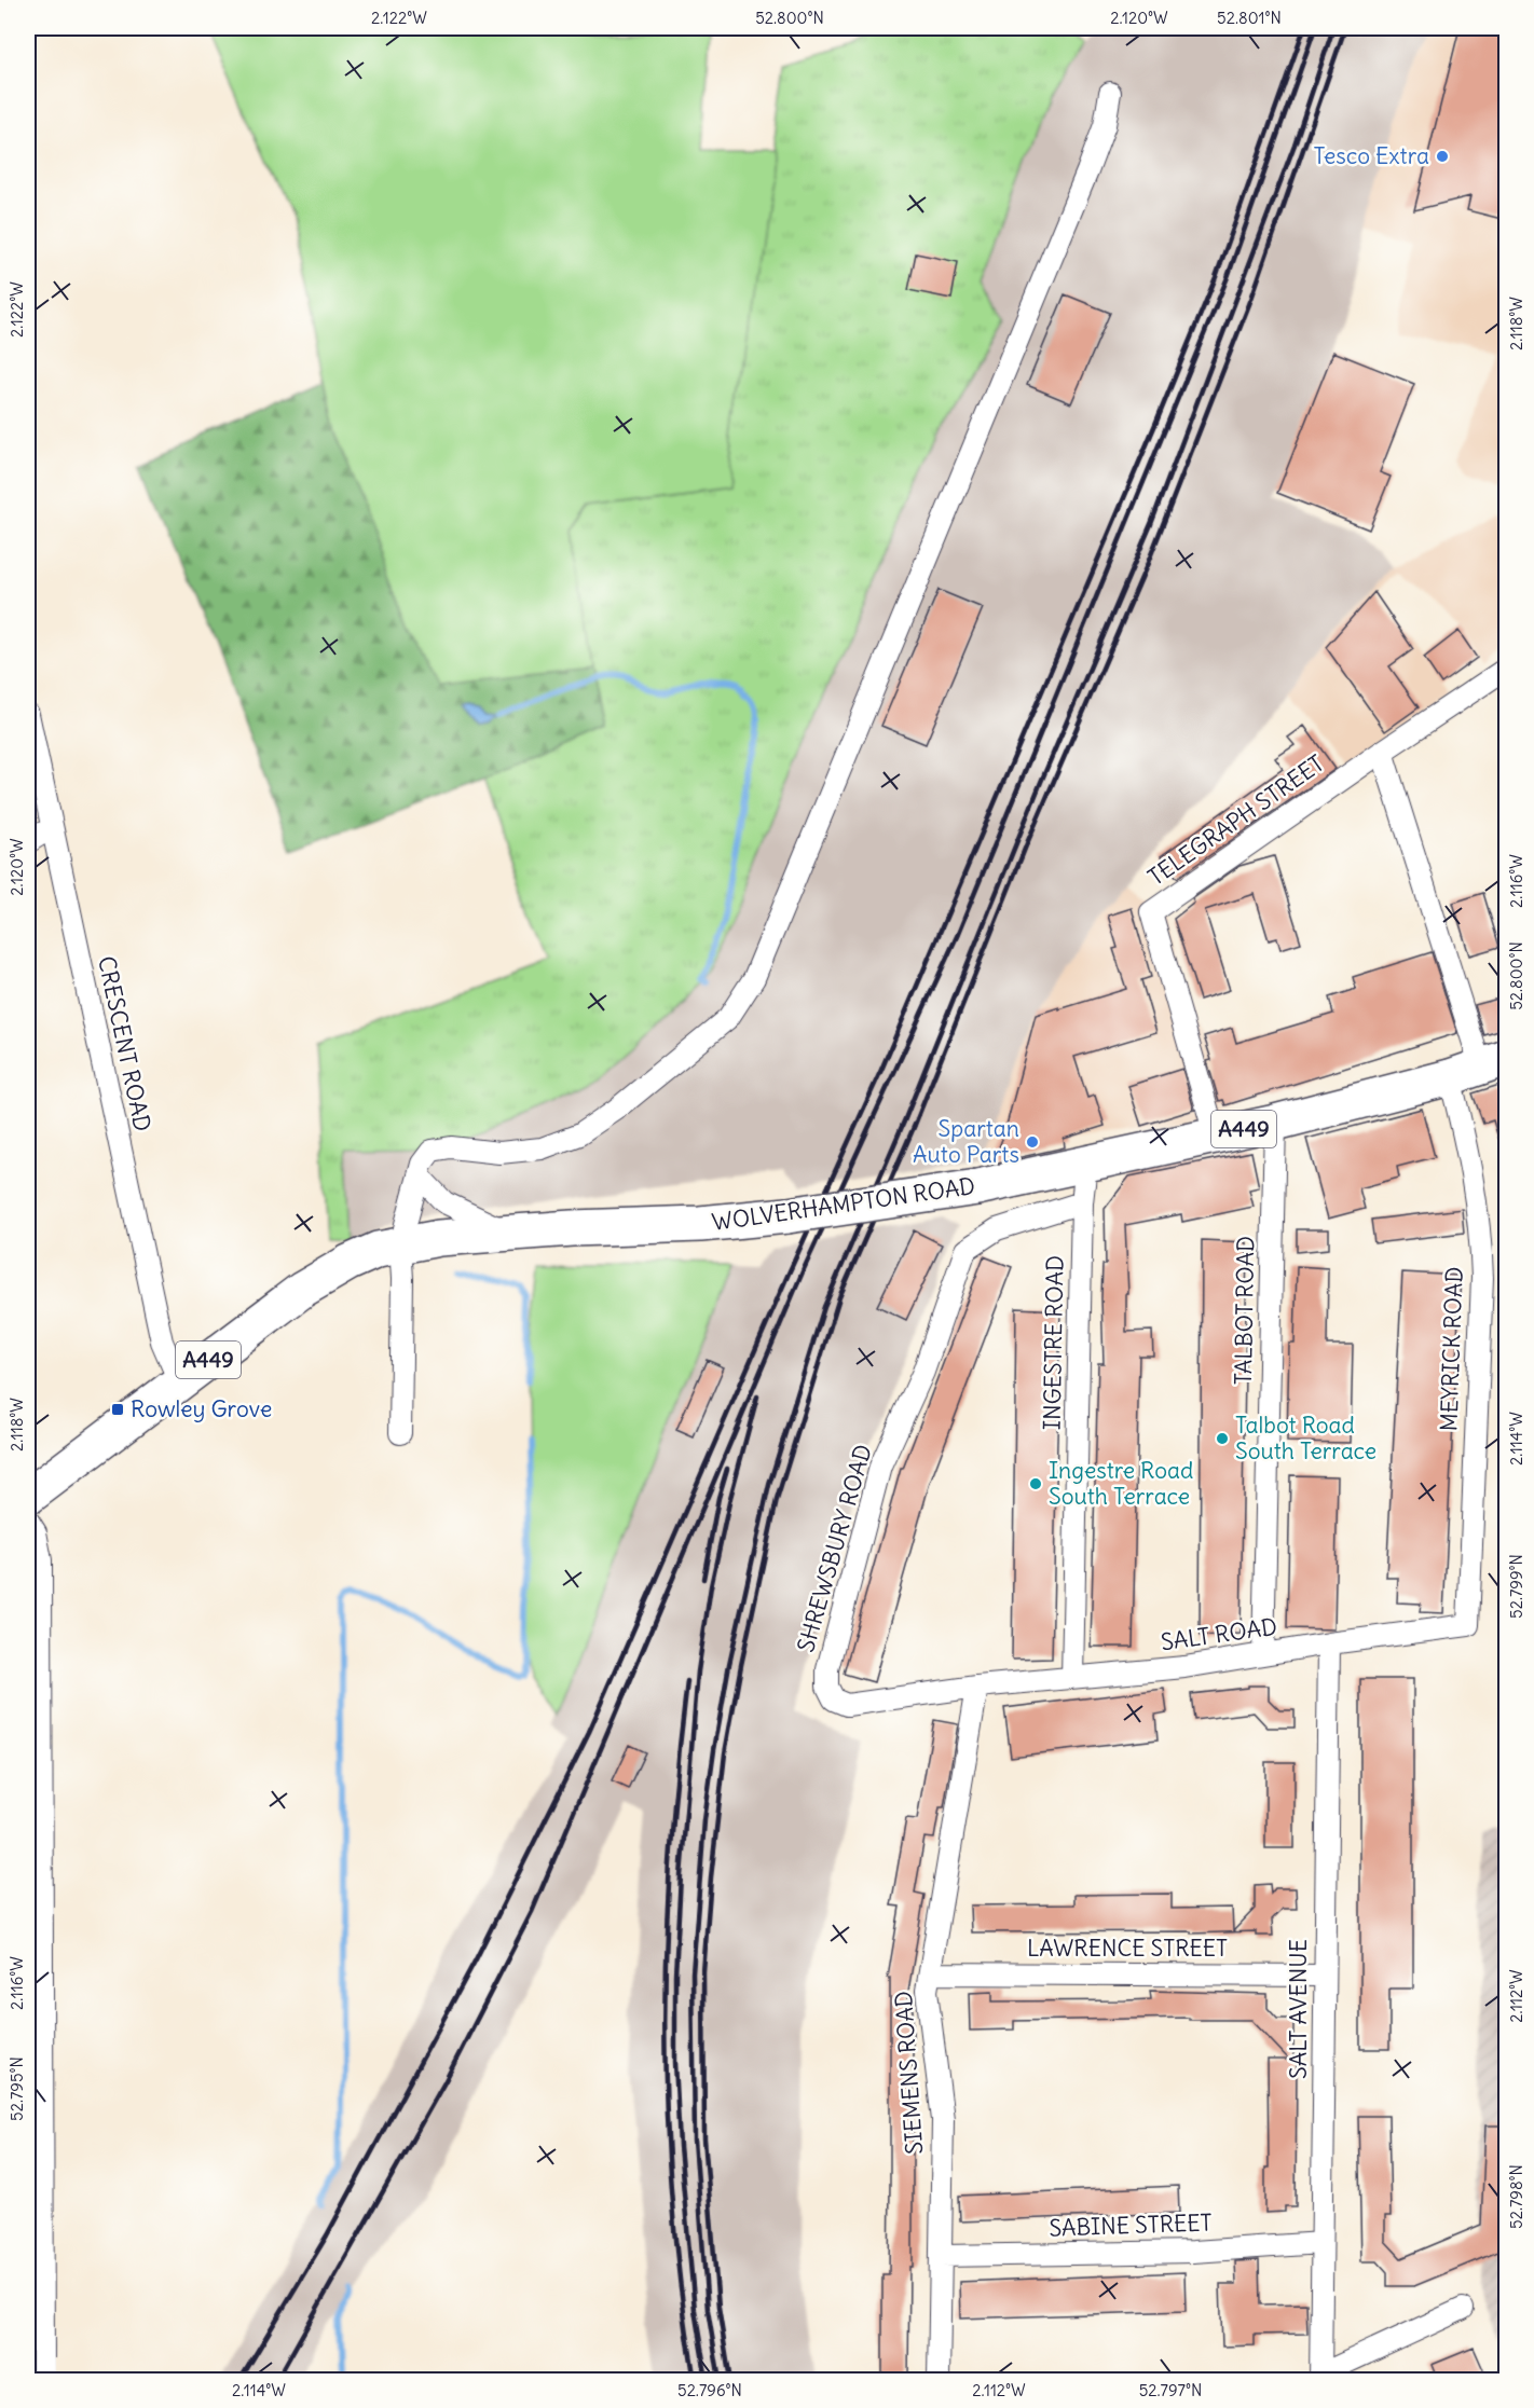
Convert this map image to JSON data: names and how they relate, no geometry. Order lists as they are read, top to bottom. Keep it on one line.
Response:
{"streets":{"highway":["A449","WOLVERHAMPTON ROAD"],"street":["TELEGRAPH STREET","CRESCENT ROAD","TALBOT ROAD","INGESTRE ROAD","MEYRICK ROAD","SHREWSBURY ROAD","SALT ROAD","LAWRENCE STREET","SALT AVENUE","SIEMENS ROAD","SABINE STREET"]},"crossings":[["TELEGRAPH STREET","WOLVERHAMPTON ROAD"],["TELEGRAPH STREET","MEYRICK ROAD"],["CRESCENT ROAD","A449"],["A449","WOLVERHAMPTON ROAD"],["WOLVERHAMPTON ROAD","TALBOT ROAD"],["WOLVERHAMPTON ROAD","INGESTRE ROAD"],["WOLVERHAMPTON ROAD","MEYRICK ROAD"],["TALBOT ROAD","SALT ROAD"],["INGESTRE ROAD","SHREWSBURY ROAD"],["INGESTRE ROAD","SALT ROAD"],["MEYRICK ROAD","SALT ROAD"],["SHREWSBURY ROAD","SALT ROAD"],["SHREWSBURY ROAD","SIEMENS ROAD"],["SALT ROAD","SALT AVENUE"],["SALT ROAD","SIEMENS ROAD"],["LAWRENCE STREET","SALT AVENUE"],["LAWRENCE STREET","SIEMENS ROAD"],["SALT AVENUE","SABINE STREET"],["SIEMENS ROAD","SABINE STREET"]],"places":{"other":["Tesco Extra","Spartan Auto Parts","Talbot Road South Terrace","Ingestre Road South Terrace"],"transit":["Rowley Grove"]},"coordinates":["2.122°W","52.800°N","2.120°W","52.801°N","2.118°W","2.116°W","2.114°W","52.799°N","2.112°W","52.795°N","52.798°N","52.796°N","52.797°N"]}
